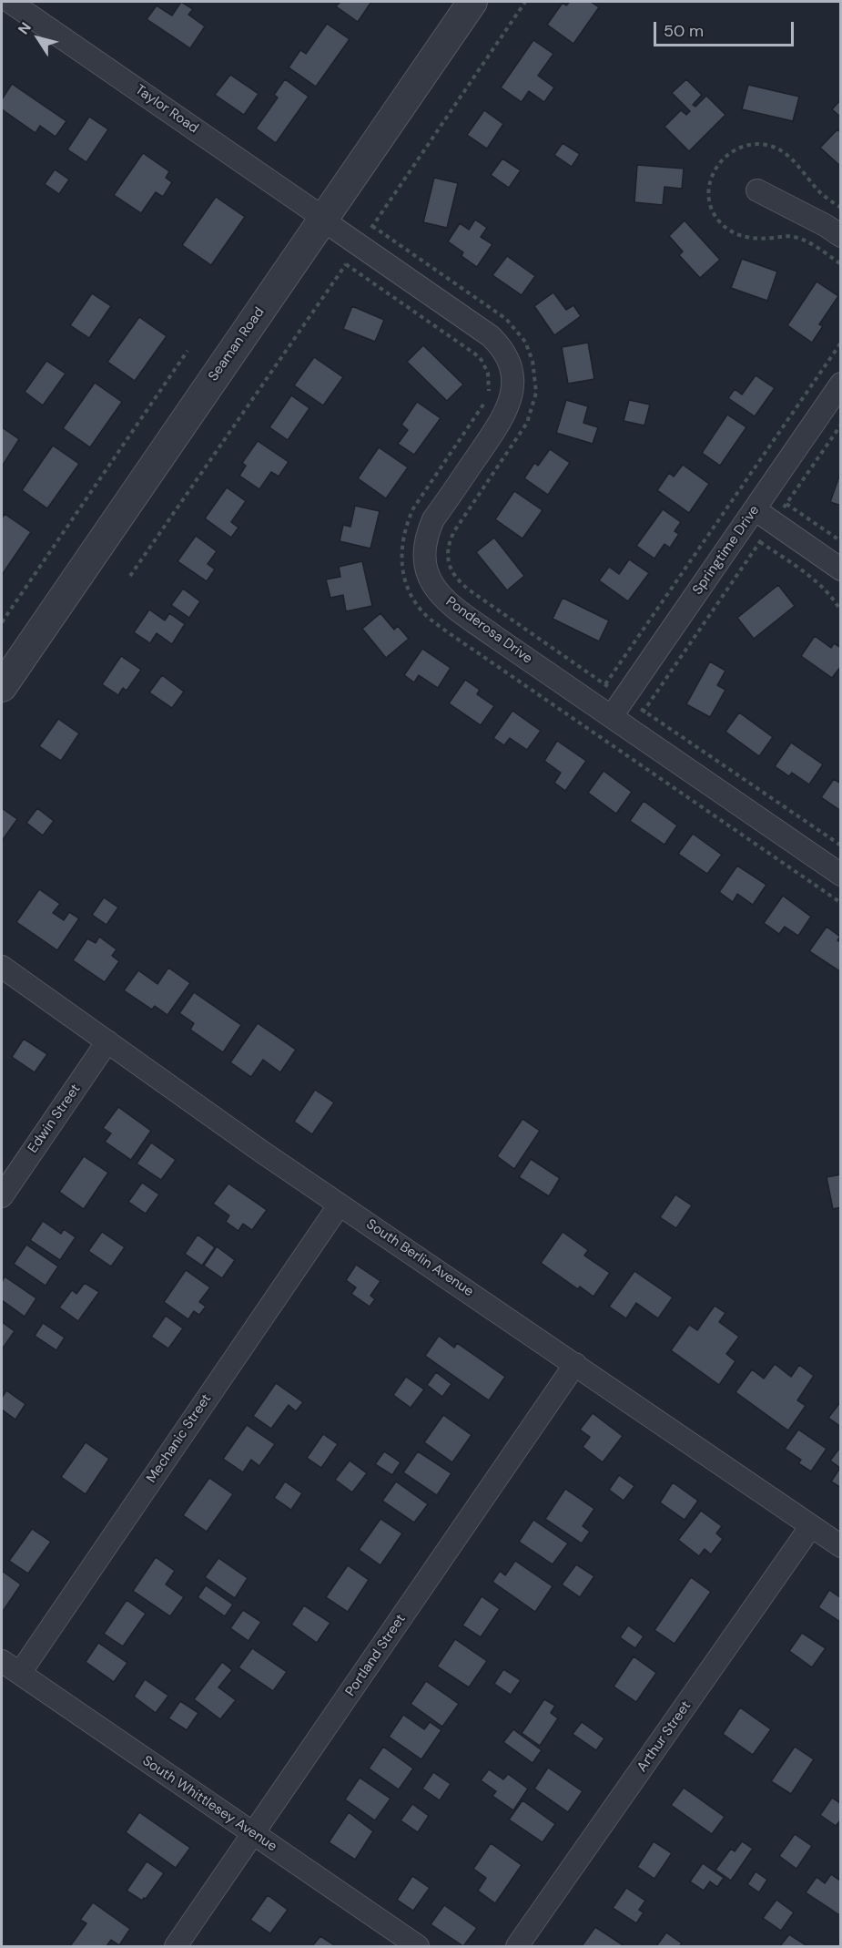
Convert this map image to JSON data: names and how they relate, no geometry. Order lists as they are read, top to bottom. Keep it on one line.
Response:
{"streets":{"street":["Taylor Road","Seaman Road","Springtime Drive","Ponderosa Drive","Edwin Street","South Berlin Avenue","Mechanic Street","Portland Street","Arthur Street","South Whittlesey Avenue"]},"crossings":[["Taylor Road","Seaman Road"],["Taylor Road","Ponderosa Drive"],["Seaman Road","Ponderosa Drive"],["Springtime Drive","Ponderosa Drive"],["Edwin Street","South Berlin Avenue"],["South Berlin Avenue","Mechanic Street"],["South Berlin Avenue","Portland Street"],["South Berlin Avenue","Arthur Street"],["Mechanic Street","South Whittlesey Avenue"],["Portland Street","South Whittlesey Avenue"]],"scale_bar":"50 m","north":"top left"}
